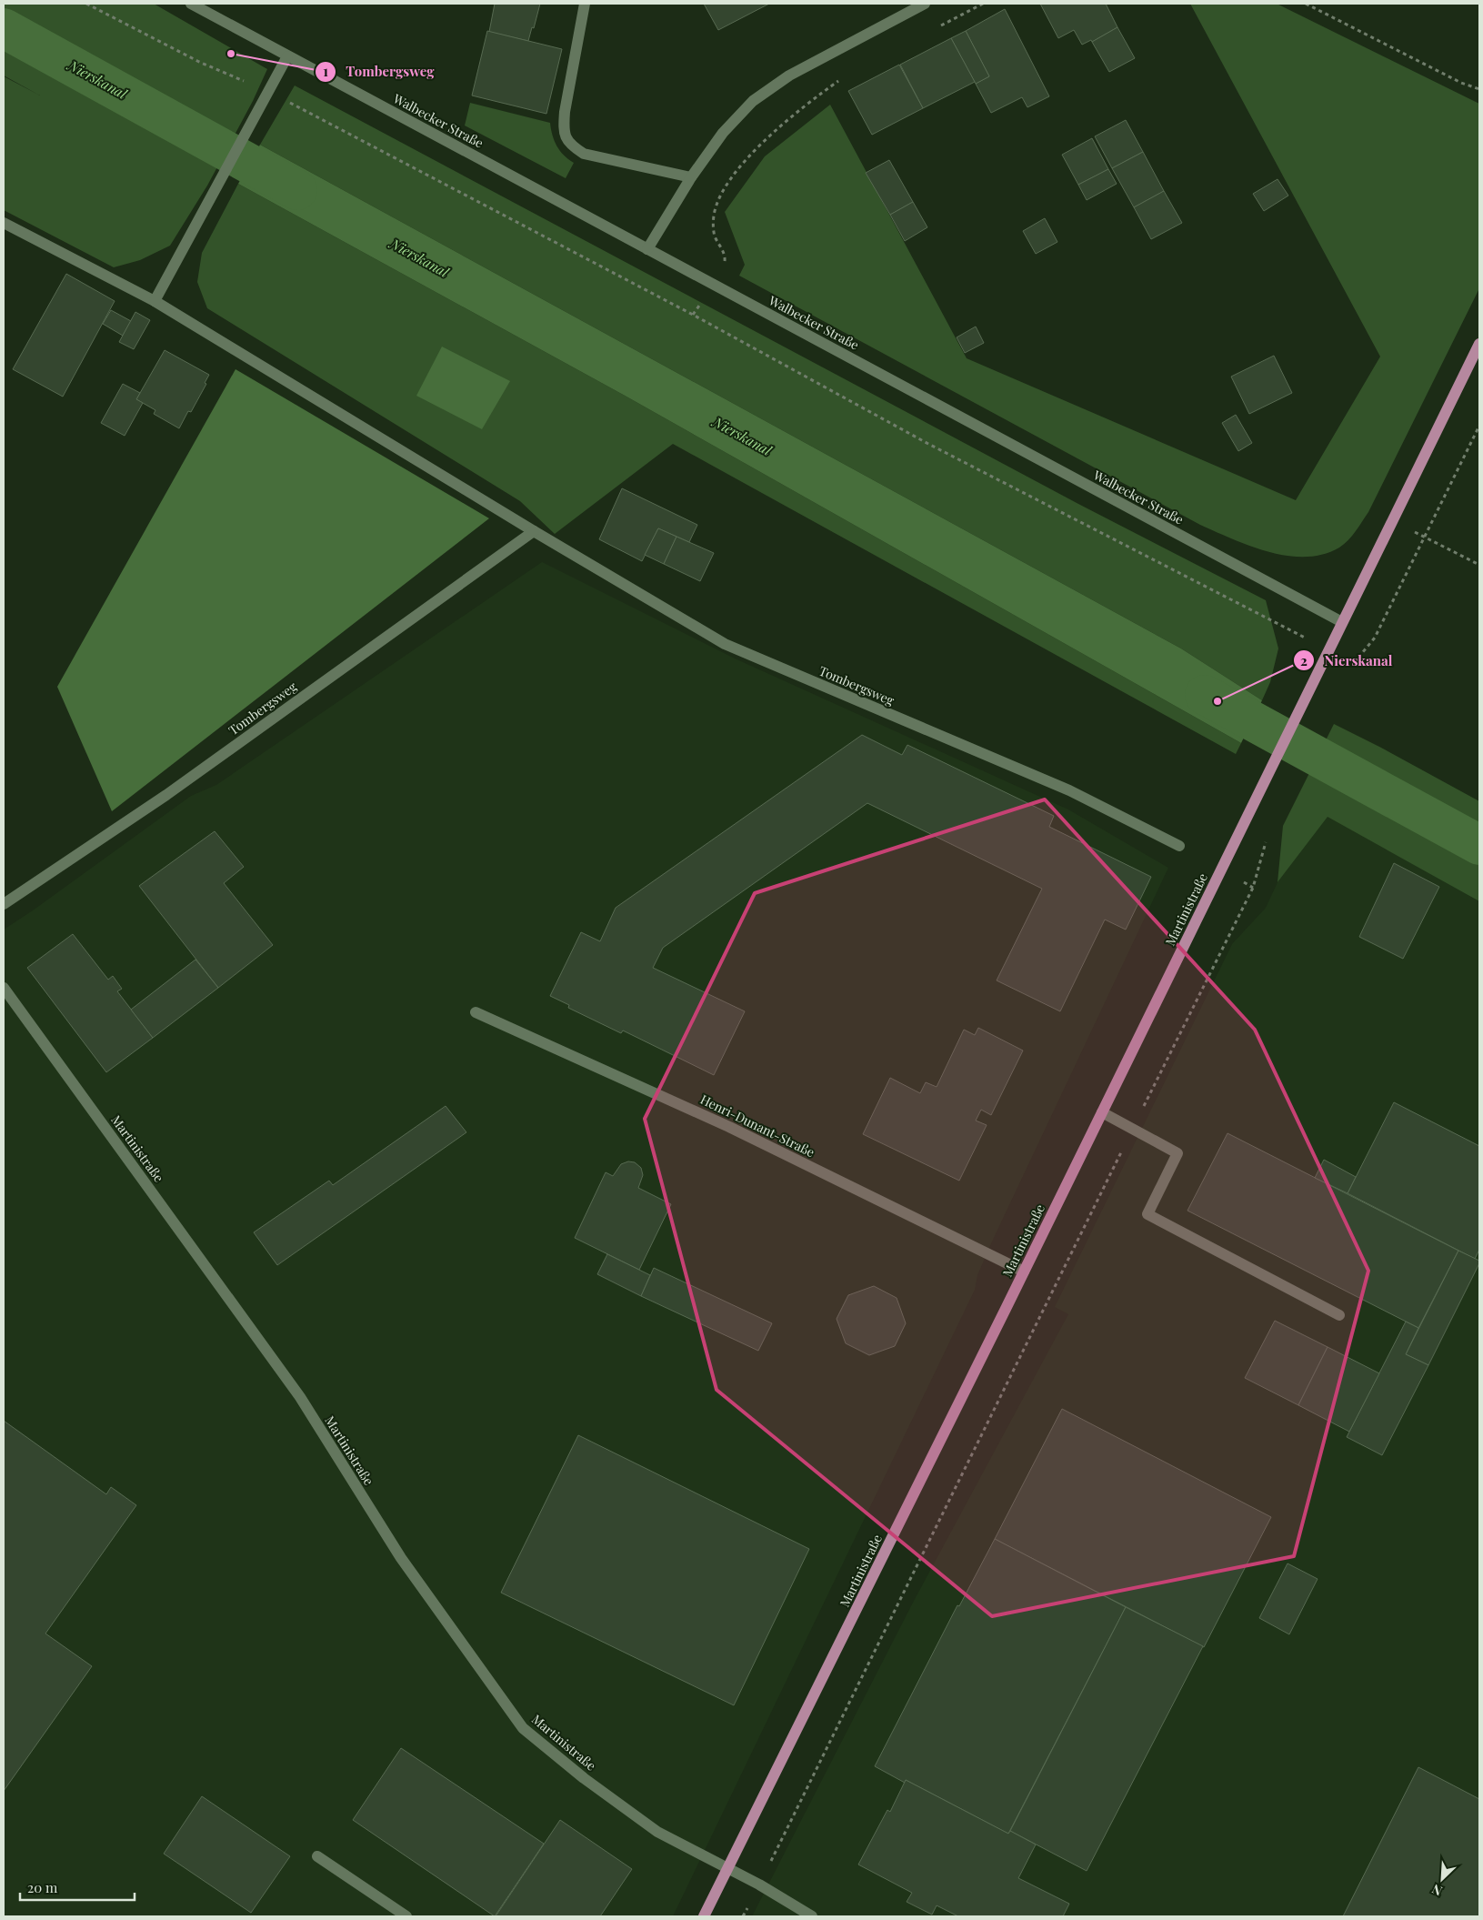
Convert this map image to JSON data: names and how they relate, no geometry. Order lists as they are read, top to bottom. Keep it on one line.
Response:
{"streets":{"main road":["Martinistraße"],"street":["Walbecker Straße","Tombergsweg","Henri-Dunant-Straße"]},"crossings":[["Walbecker Straße","Martinistraße"],["Martinistraße","Henri-Dunant-Straße"]],"water":["Nierskanal"],"places":["Tombergsweg","Nierskanal"],"scale_bar":"20 m","north":"bottom left"}
